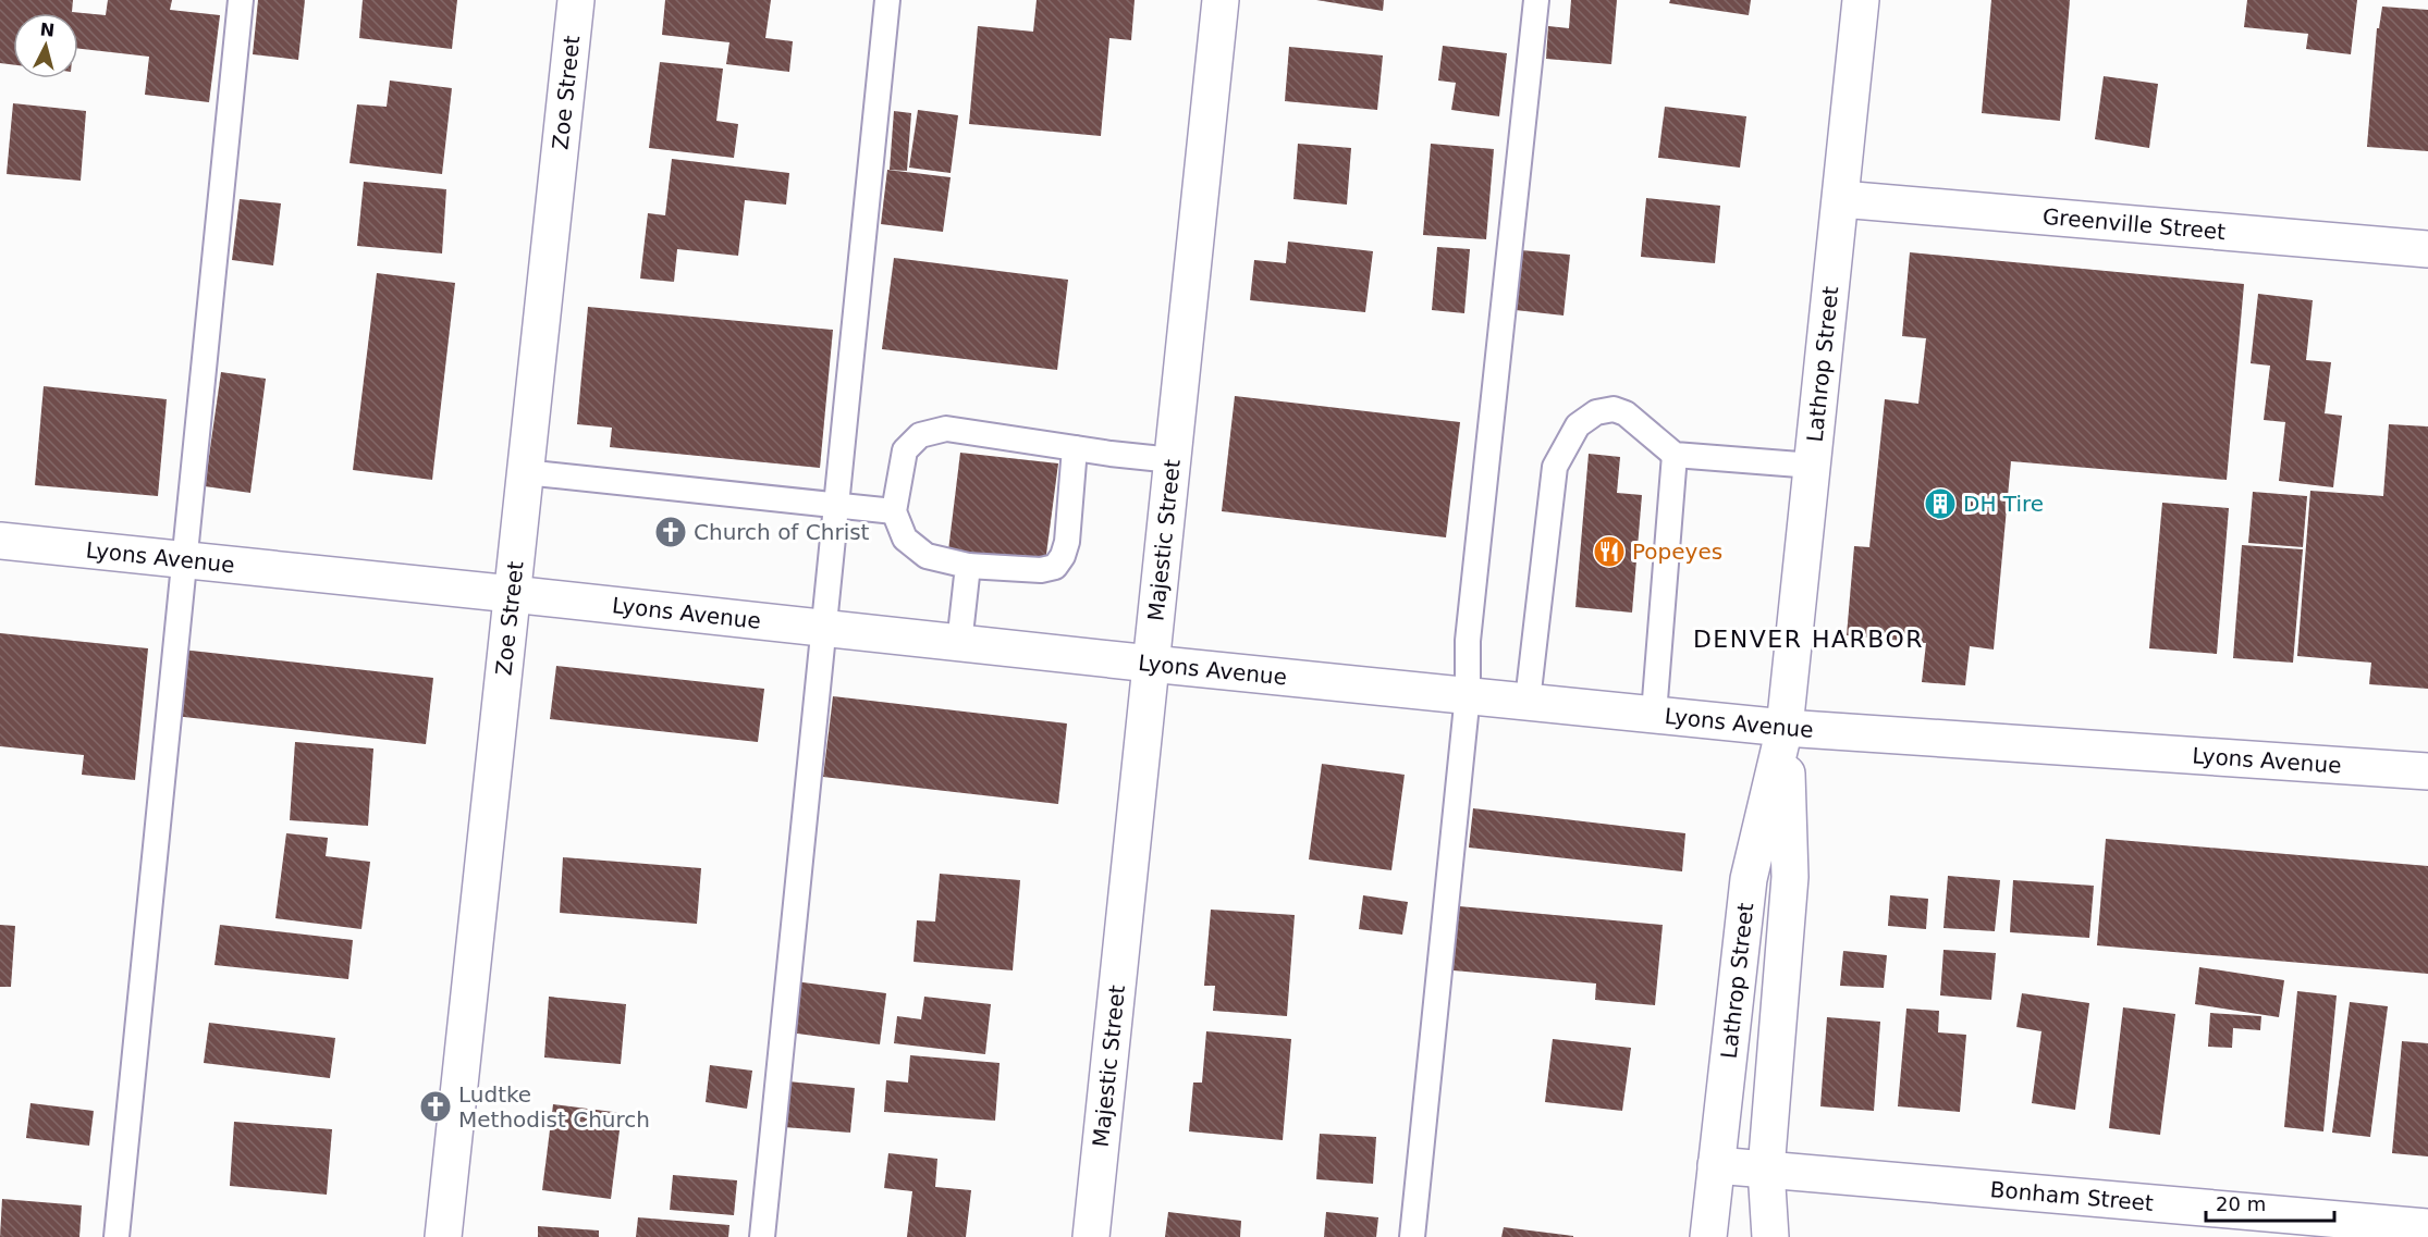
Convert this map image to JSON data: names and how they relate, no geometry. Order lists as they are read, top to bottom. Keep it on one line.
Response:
{"streets":{"street":["Zoe Street","Greenville Street","Lathrop Street","Majestic Street","Lyons Avenue","Bonham Street"]},"crossings":[["Zoe Street","Lyons Avenue"],["Greenville Street","Lathrop Street"],["Lathrop Street","Lyons Avenue"],["Lathrop Street","Bonham Street"],["Majestic Street","Lyons Avenue"]],"districts":["DENVER HARBOR"],"places":{"building":["DH Tire"],"church":["Church of Christ","Ludtke Methodist Church"],"restaurant":["Popeyes"]},"scale_bar":"20 m","north":"top"}
